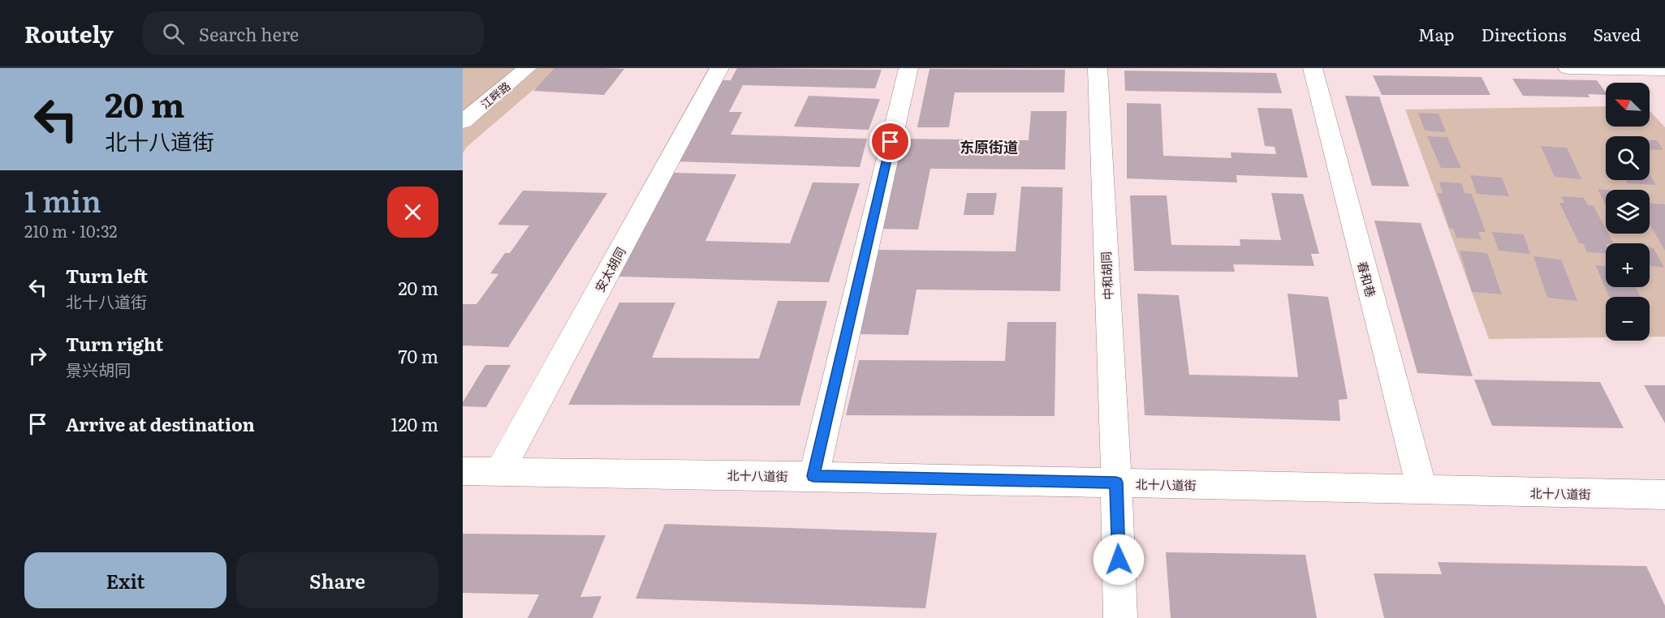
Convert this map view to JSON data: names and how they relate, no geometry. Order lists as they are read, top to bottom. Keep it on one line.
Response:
{"streets":{"street":["江畔路","安太胡同","中和胡同","春和巷","北十八道街"]},"crossings":[["安太胡同","北十八道街"],["中和胡同","北十八道街"],["春和巷","北十八道街"]],"districts":["东原街道"],"north":"top left","page":{"header":"Routely","search":"Search here","nav":["Map","Directions","Saved"],"turn":["20 m","北十八道街"],"map_buttons":["+","−"],"heading":["1 min","210 m · 10:32"],"list":[{"name":"Turn left","note":"北十八道街","value":"20 m"},{"name":"Turn right","note":"景兴胡同","value":"70 m"},{"name":"Arrive at destination","value":"120 m"}],"buttons":["Exit","Share"]}}
